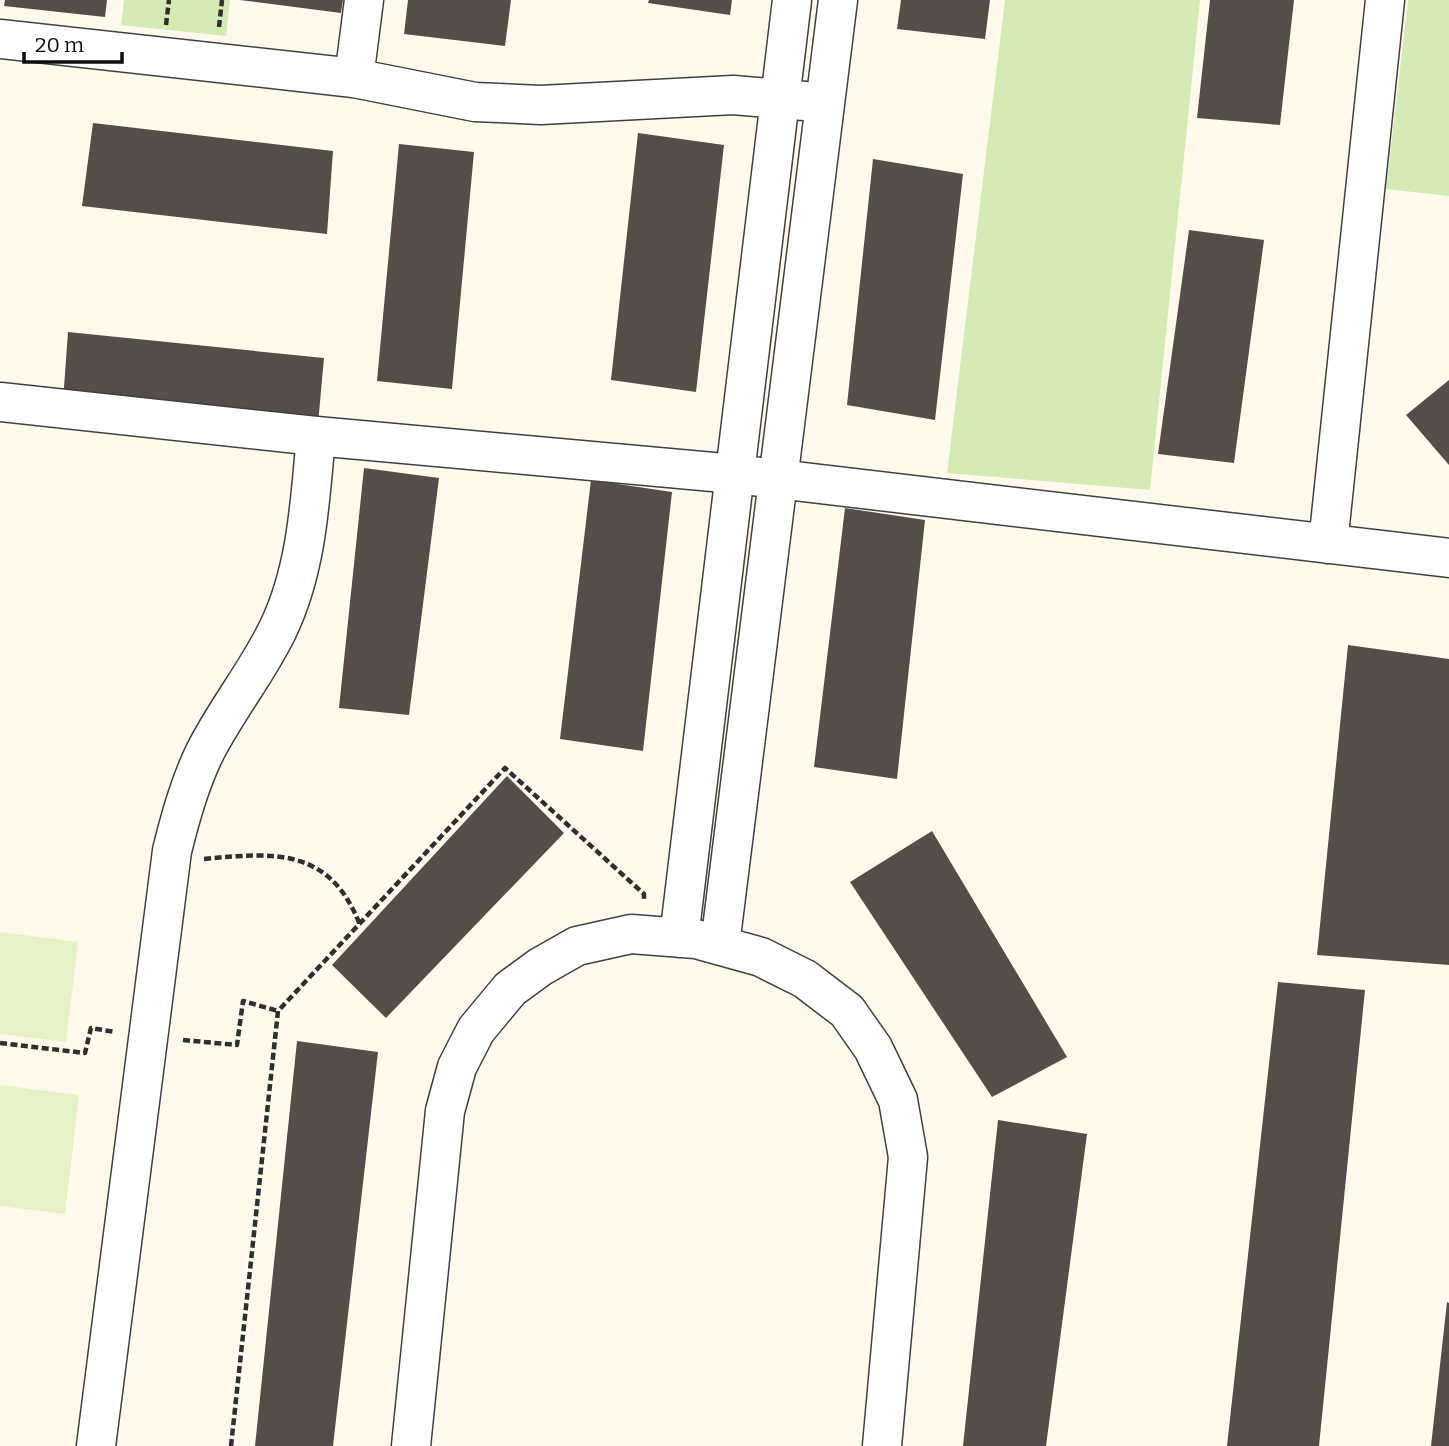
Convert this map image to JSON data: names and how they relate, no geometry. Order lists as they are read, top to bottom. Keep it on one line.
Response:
{"scale_bar":"20 m"}
